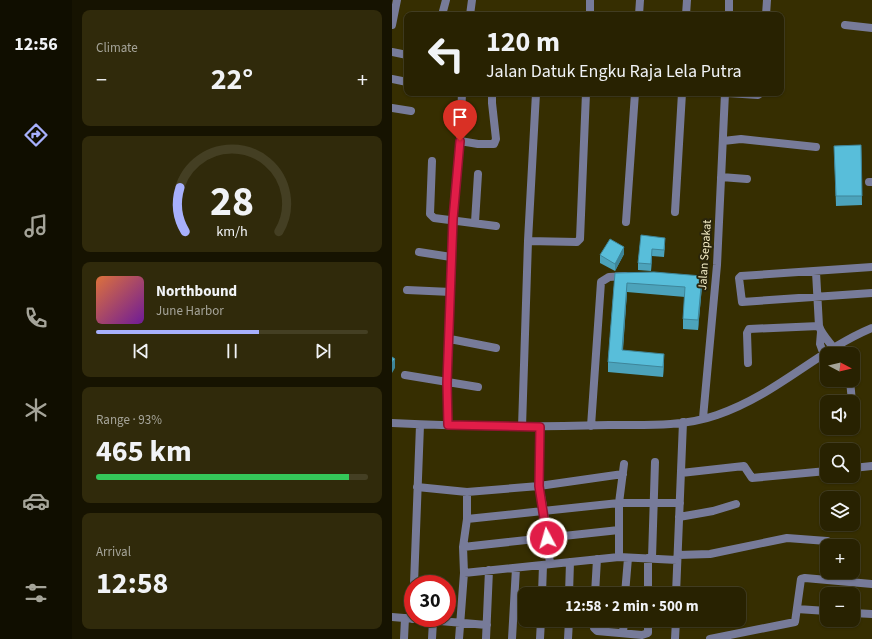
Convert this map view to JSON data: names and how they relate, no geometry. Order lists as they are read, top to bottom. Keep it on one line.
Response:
{"streets":{"street":["Jalan Sepakat"]},"north":"right","page":{"tabs":"12:56","tile":["Climate",["Range · 93%","465 km"],["Arrival","12:58"]],"turn":["120 m","Jalan Datuk Engku Raja Lela Putra"],"heat":["−","22°","+"],"song":["Northbound","June Harbor"],"map_buttons":["+","−"],"limit":"30","trip":"12:58 · 2 min · 500 m","gauge":["28","km/h"]}}
